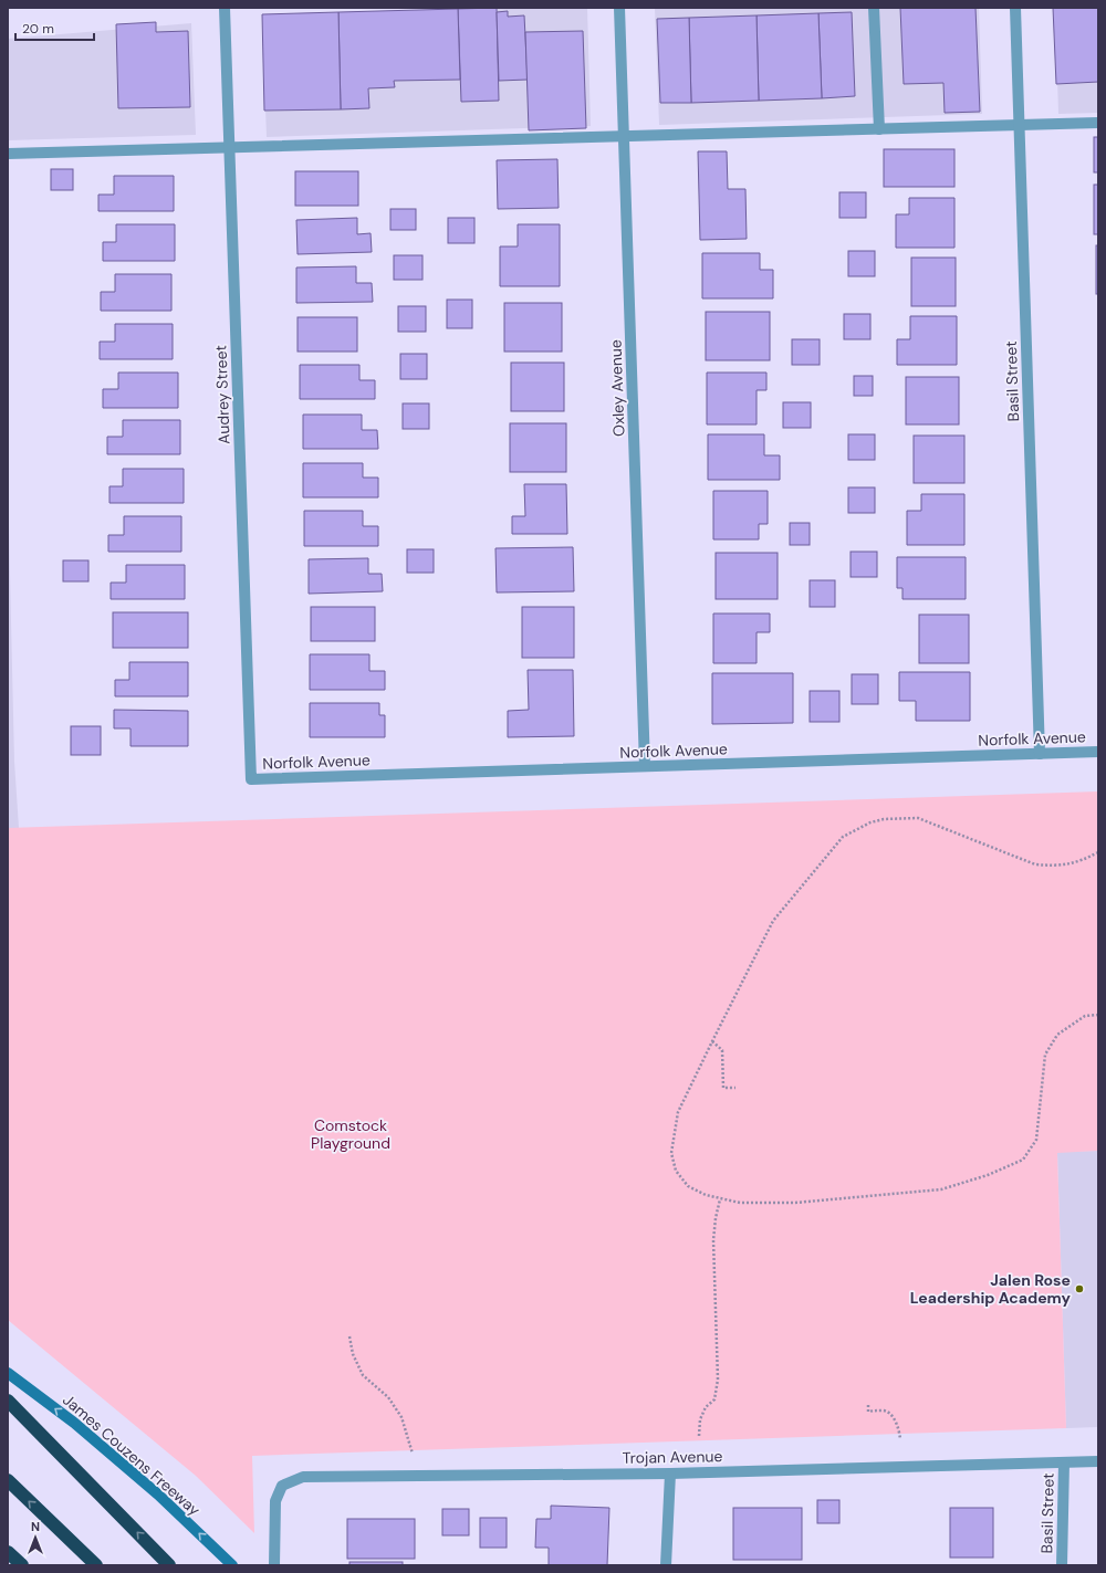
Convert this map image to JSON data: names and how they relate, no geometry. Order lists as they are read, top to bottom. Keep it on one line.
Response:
{"streets":{"main road":["James Couzens Freeway"],"street":["Basil Street","Oxley Avenue","Audrey Street","Norfolk Avenue","Trojan Avenue"]},"crossings":[["Basil Street","Norfolk Avenue"],["Basil Street","Trojan Avenue"],["Oxley Avenue","Norfolk Avenue"],["Audrey Street","Norfolk Avenue"]],"one_way":["James Couzens Freeway"],"parks":["Comstock Playground"],"places":["Jalen Rose Leadership Academy"],"scale_bar":"20 m","north":"top"}
